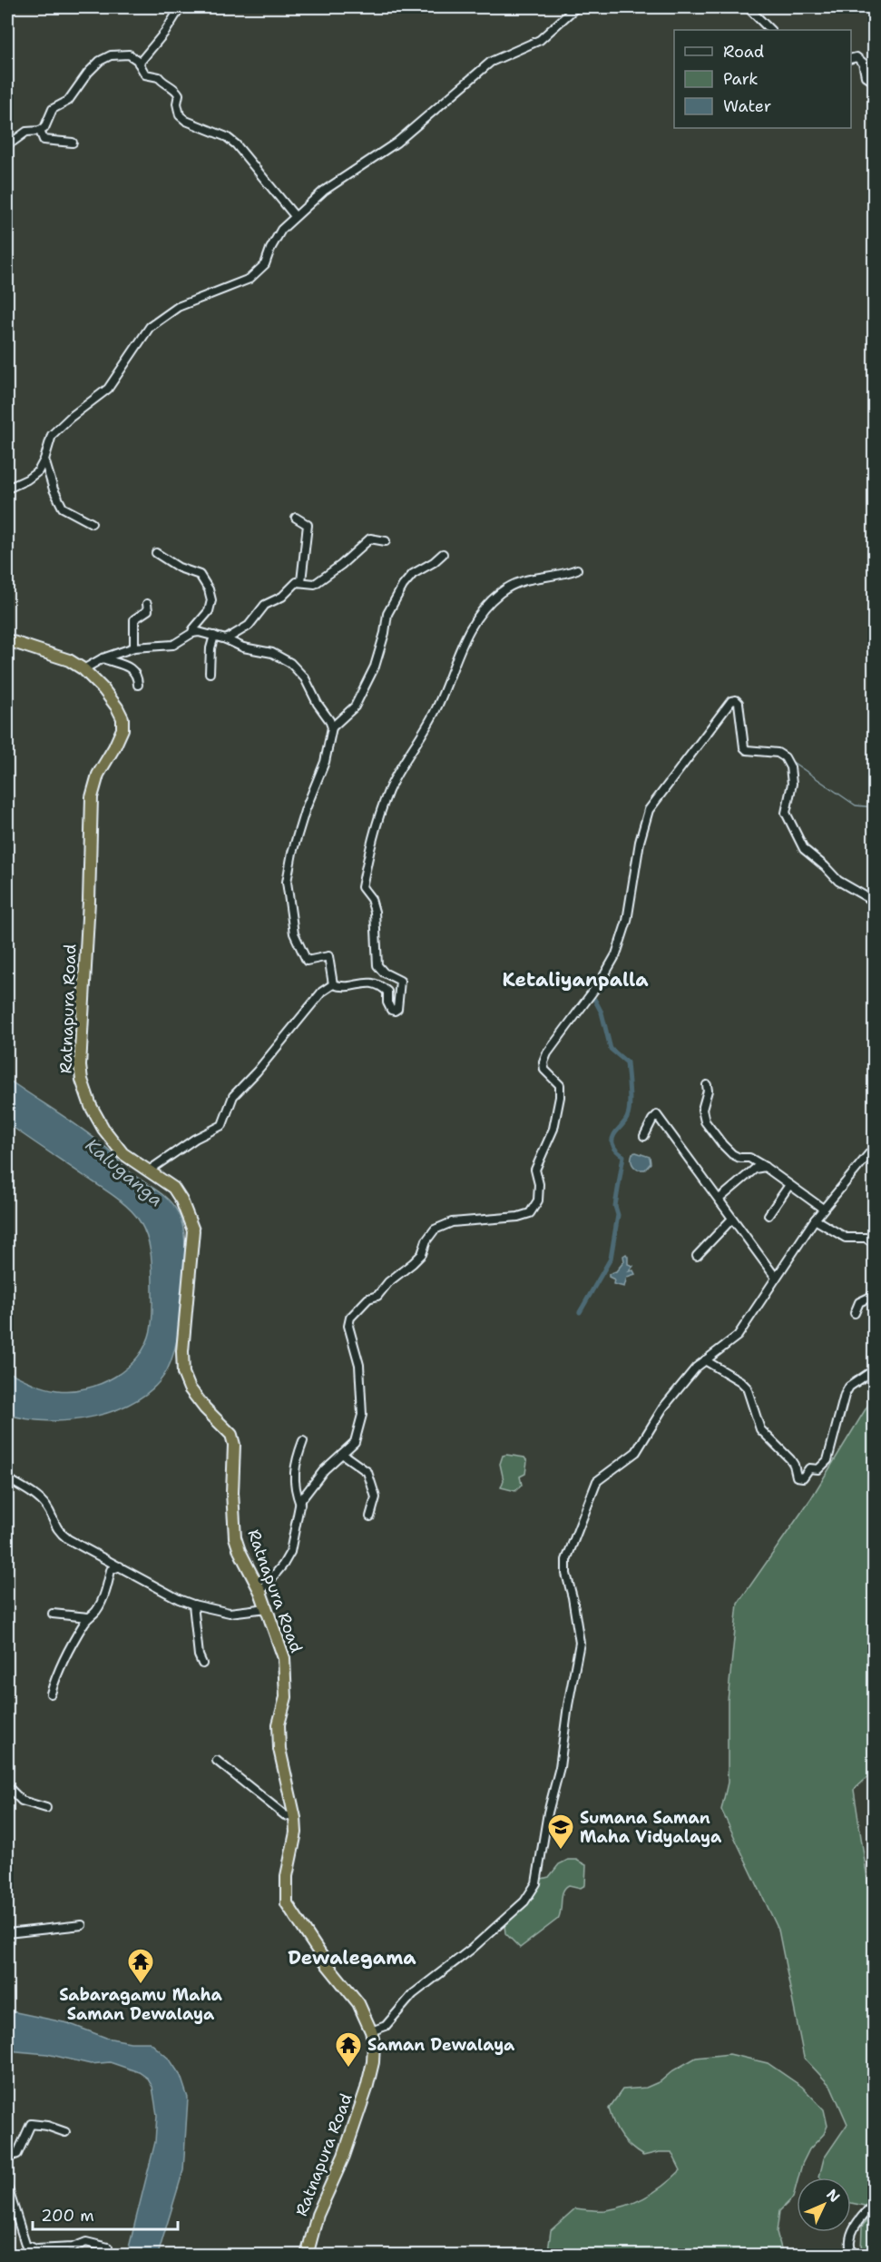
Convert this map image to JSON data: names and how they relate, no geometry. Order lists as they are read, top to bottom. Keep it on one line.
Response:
{"streets":{"highway":["Ratnapura Road"]},"districts":["Ketaliyanpalla","Dewalegama"],"water":["Kaluganga"],"places":{"school or university":["Sumana Saman Maha Vidyalaya"],"temple":["Sabaragamu Maha Saman Dewalaya","Saman Dewalaya"]},"legend":["Road","Park","Water"],"scale_bar":"200 m","north":"top right"}
